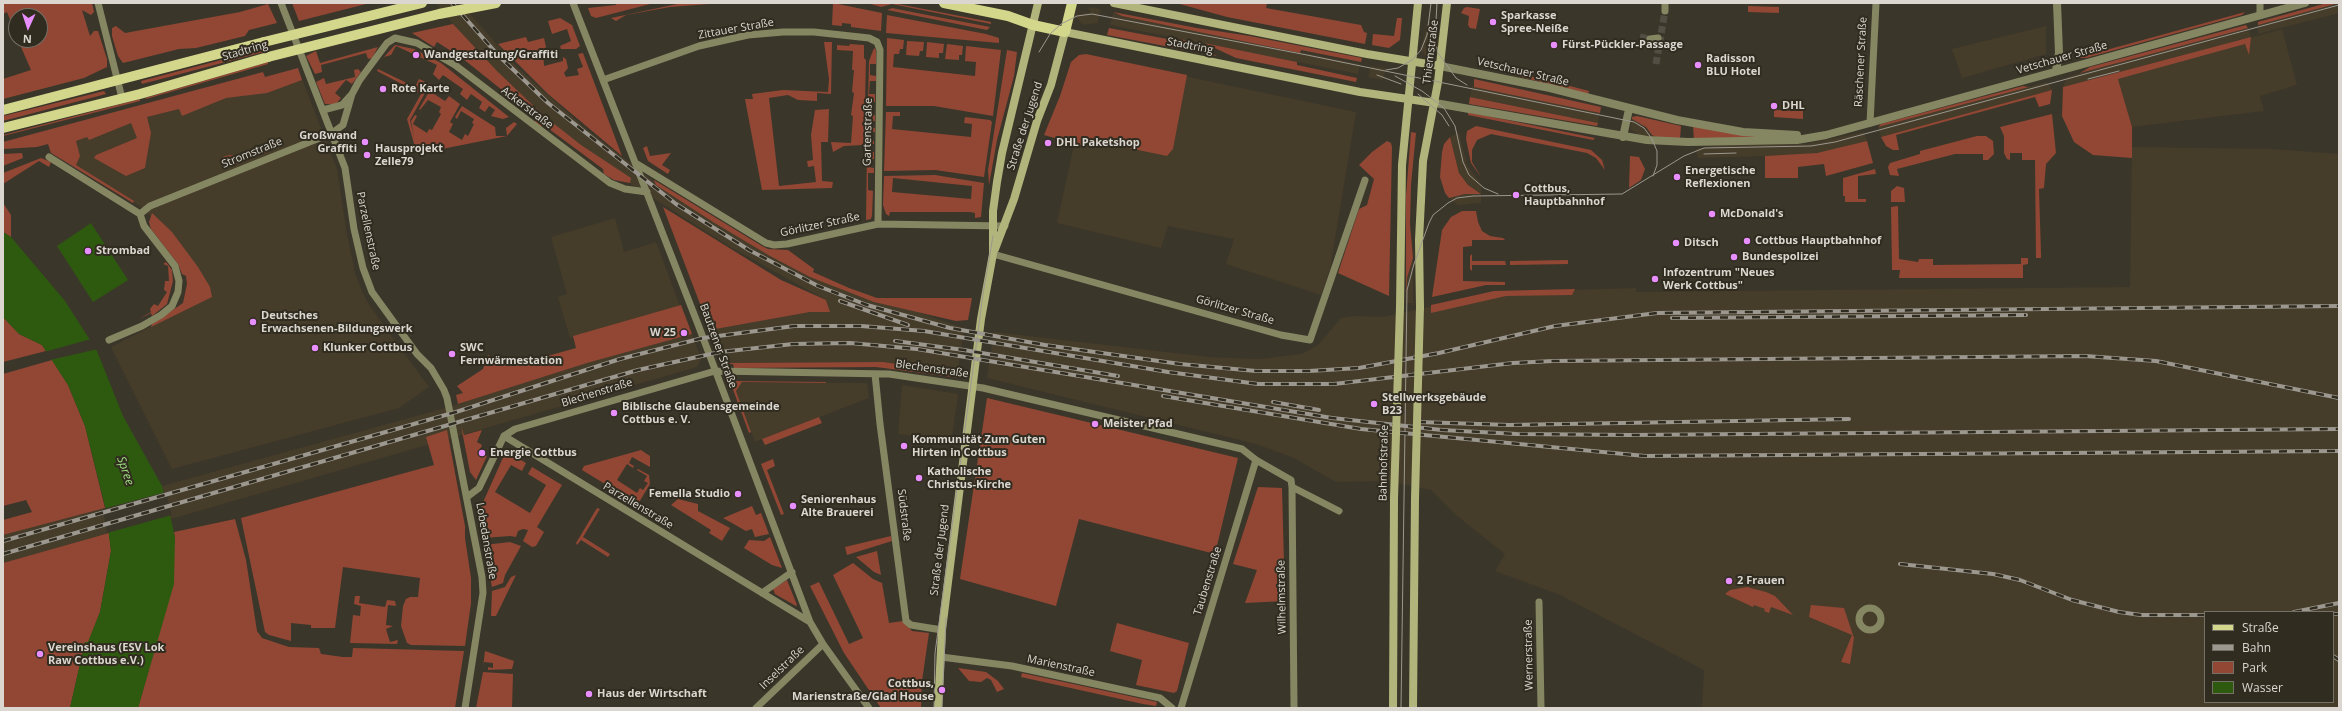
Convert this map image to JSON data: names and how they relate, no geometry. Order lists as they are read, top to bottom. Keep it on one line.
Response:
{"streets":{"main road":["Stadtring","Thiemstraße","Vetschauer Straße","Straße der Jugend","Bahnhofstraße"],"street":["Zittauer Straße","Räschener Straße","Ackerstraße","Gartenstraße","Stromstraße","Görlitzer Straße","Parzellenstraße","Bautzener Straße","Blechenstraße","Südstraße","Lobedanstraße","Taubenstraße","Wilhelmstraße","Wernerstraße","Marienstraße","Inselstraße"]},"crossings":[["Zittauer Straße","Gartenstraße"],["Zittauer Straße","Bautzener Straße"],["Stadtring","Thiemstraße"],["Stadtring","Vetschauer Straße"],["Stadtring","Straße der Jugend"],["Stadtring","Bahnhofstraße"],["Thiemstraße","Vetschauer Straße"],["Thiemstraße","Bahnhofstraße"],["Vetschauer Straße","Räschener Straße"],["Ackerstraße","Stromstraße"],["Ackerstraße","Bautzener Straße"],["Straße der Jugend","Görlitzer Straße"],["Straße der Jugend","Blechenstraße"],["Straße der Jugend","Südstraße"],["Straße der Jugend","Marienstraße"],["Gartenstraße","Görlitzer Straße"],["Stromstraße","Parzellenstraße"],["Görlitzer Straße","Bautzener Straße"],["Parzellenstraße","Bautzener Straße"],["Parzellenstraße","Blechenstraße"],["Parzellenstraße","Lobedanstraße"],["Bautzener Straße","Blechenstraße"],["Bautzener Straße","Inselstraße"],["Blechenstraße","Südstraße"],["Blechenstraße","Lobedanstraße"],["Blechenstraße","Taubenstraße"],["Blechenstraße","Wilhelmstraße"]],"water":["Spree"],"places":["Sparkasse Spree-Neiße","Fürst-Pückler-Passage","Wandgestaltung/Graffiti","Radisson BLU Hotel","Rote Karte","DHL","Großwand Graffiti","DHL Paketshop","Hausprojekt Zelle79","Energetische Reflexionen","Cottbus, Hauptbahnhof","McDonald's","Cottbus Hauptbahnhof","Ditsch","Strombad","Bundespolizei","Infozentrum \"Neues Werk Cottbus\"","Deutsches Erwachsenen-Bildungswerk","W 25","Klunker Cottbus","SWC Fernwärmestation","Stellwerksgebäude B23","Biblische Glaubensgemeinde Cottbus e. V.","Meister Pfad","Kommunität Zum Guten Hirten in Cottbus","Energie Cottbus","Katholische Christus-Kirche","Femella Studio","Seniorenhaus Alte Brauerei","2 Frauen","Vereinshaus (ESV Lok Raw Cottbus e.V.)","Cottbus, Marienstraße/Glad House","Haus der Wirtschaft"],"legend":["Straße","Bahn","Park","Wasser"],"north":"bottom"}
